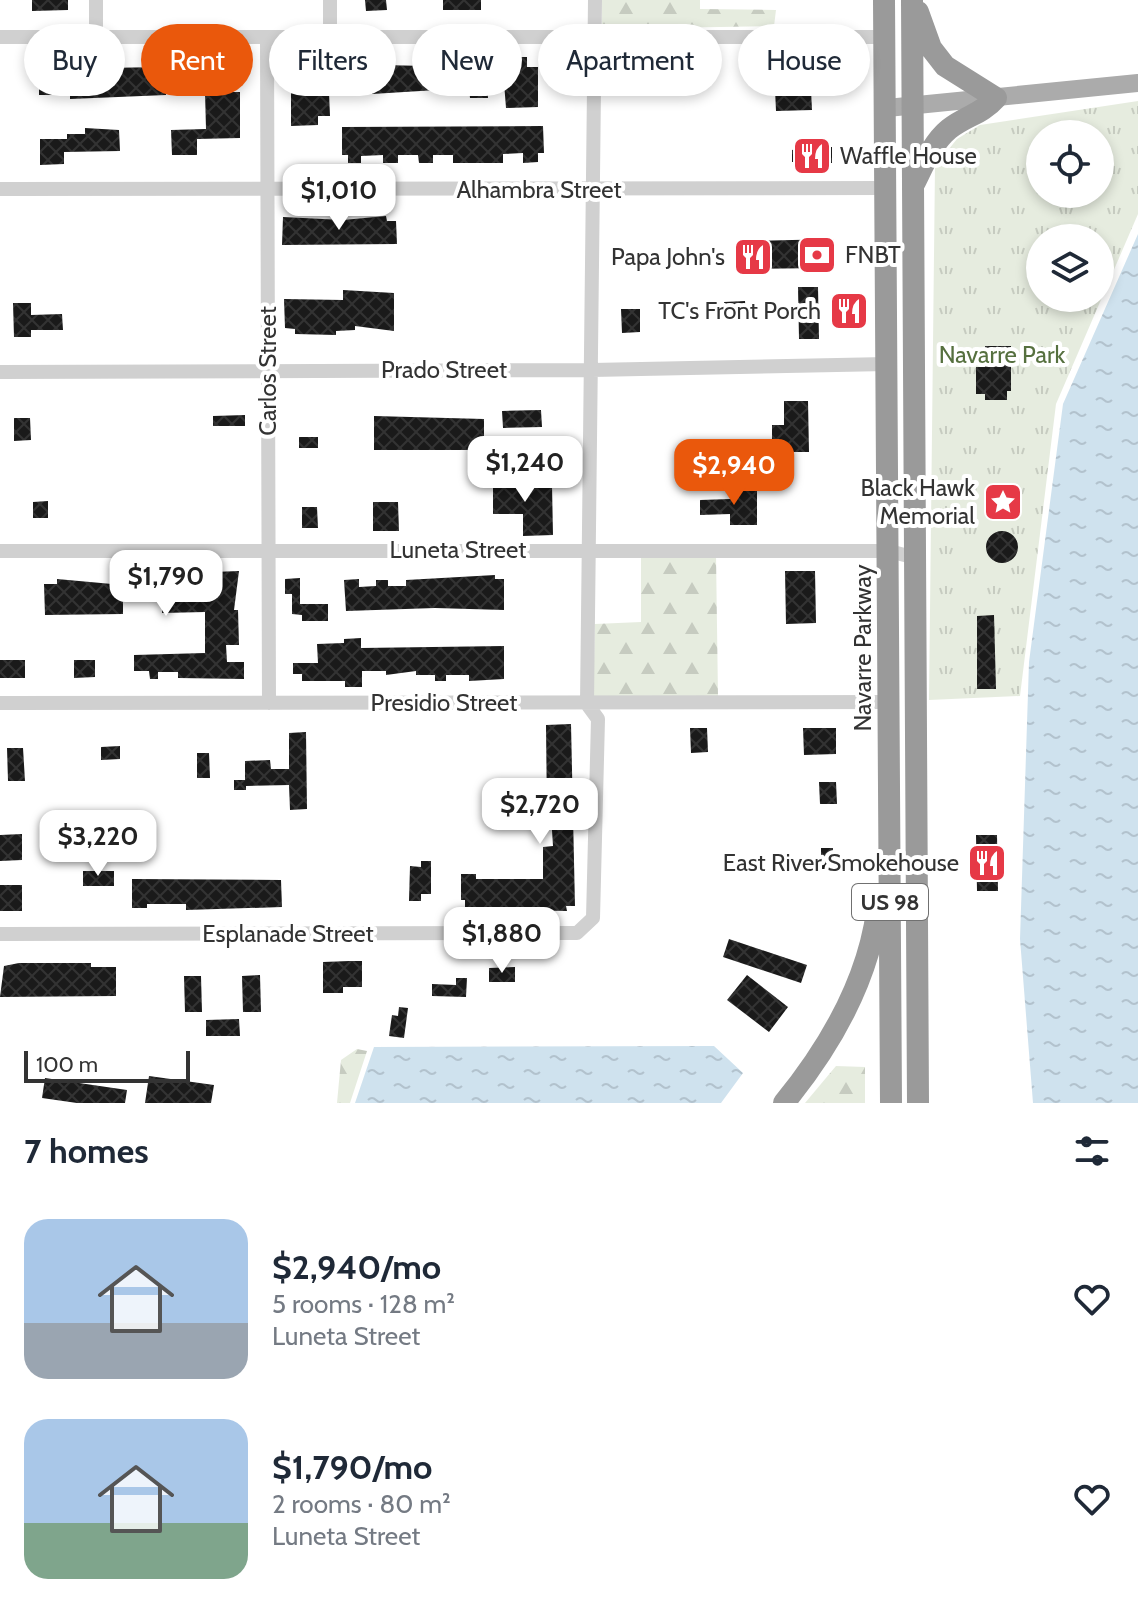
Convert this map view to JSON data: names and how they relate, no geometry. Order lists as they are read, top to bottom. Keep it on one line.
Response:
{"streets":{"highway":["Navarre Parkway","US 98"],"street":["Alhambra Street","Prado Street","Carlos Street","Luneta Street","Presidio Street","Esplanade Street"]},"crossings":[["Alhambra Street","Carlos Street"],["Alhambra Street","Navarre Parkway"],["Prado Street","Carlos Street"],["Prado Street","Navarre Parkway"],["Carlos Street","Luneta Street"],["Carlos Street","Presidio Street"],["Luneta Street","Navarre Parkway"],["Luneta Street","US 98"],["Navarre Parkway","Presidio Street"],["Presidio Street","Esplanade Street"]],"parks":["Navarre Park"],"places":{"restaurant":["Waffle House","Papa John's","TC's Front Porch","East River Smokehouse"],"bank":["FNBT"],"place":["Black Hawk Memorial"]},"scale_bar":"100 m","page":{"chip":["Buy","Rent","Filters","New","Apartment","House"],"price":["$1,010","$1,240","$2,940","$1,790","$2,720","$3,220","$1,880"],"scale":"100 m","heading":"7 homes","list":[{"name":"$2,940/mo","note":"5 rooms · 128 m² · Luneta Street"},{"name":"$1,790/mo","note":"2 rooms · 80 m² · Luneta Street"}]}}
